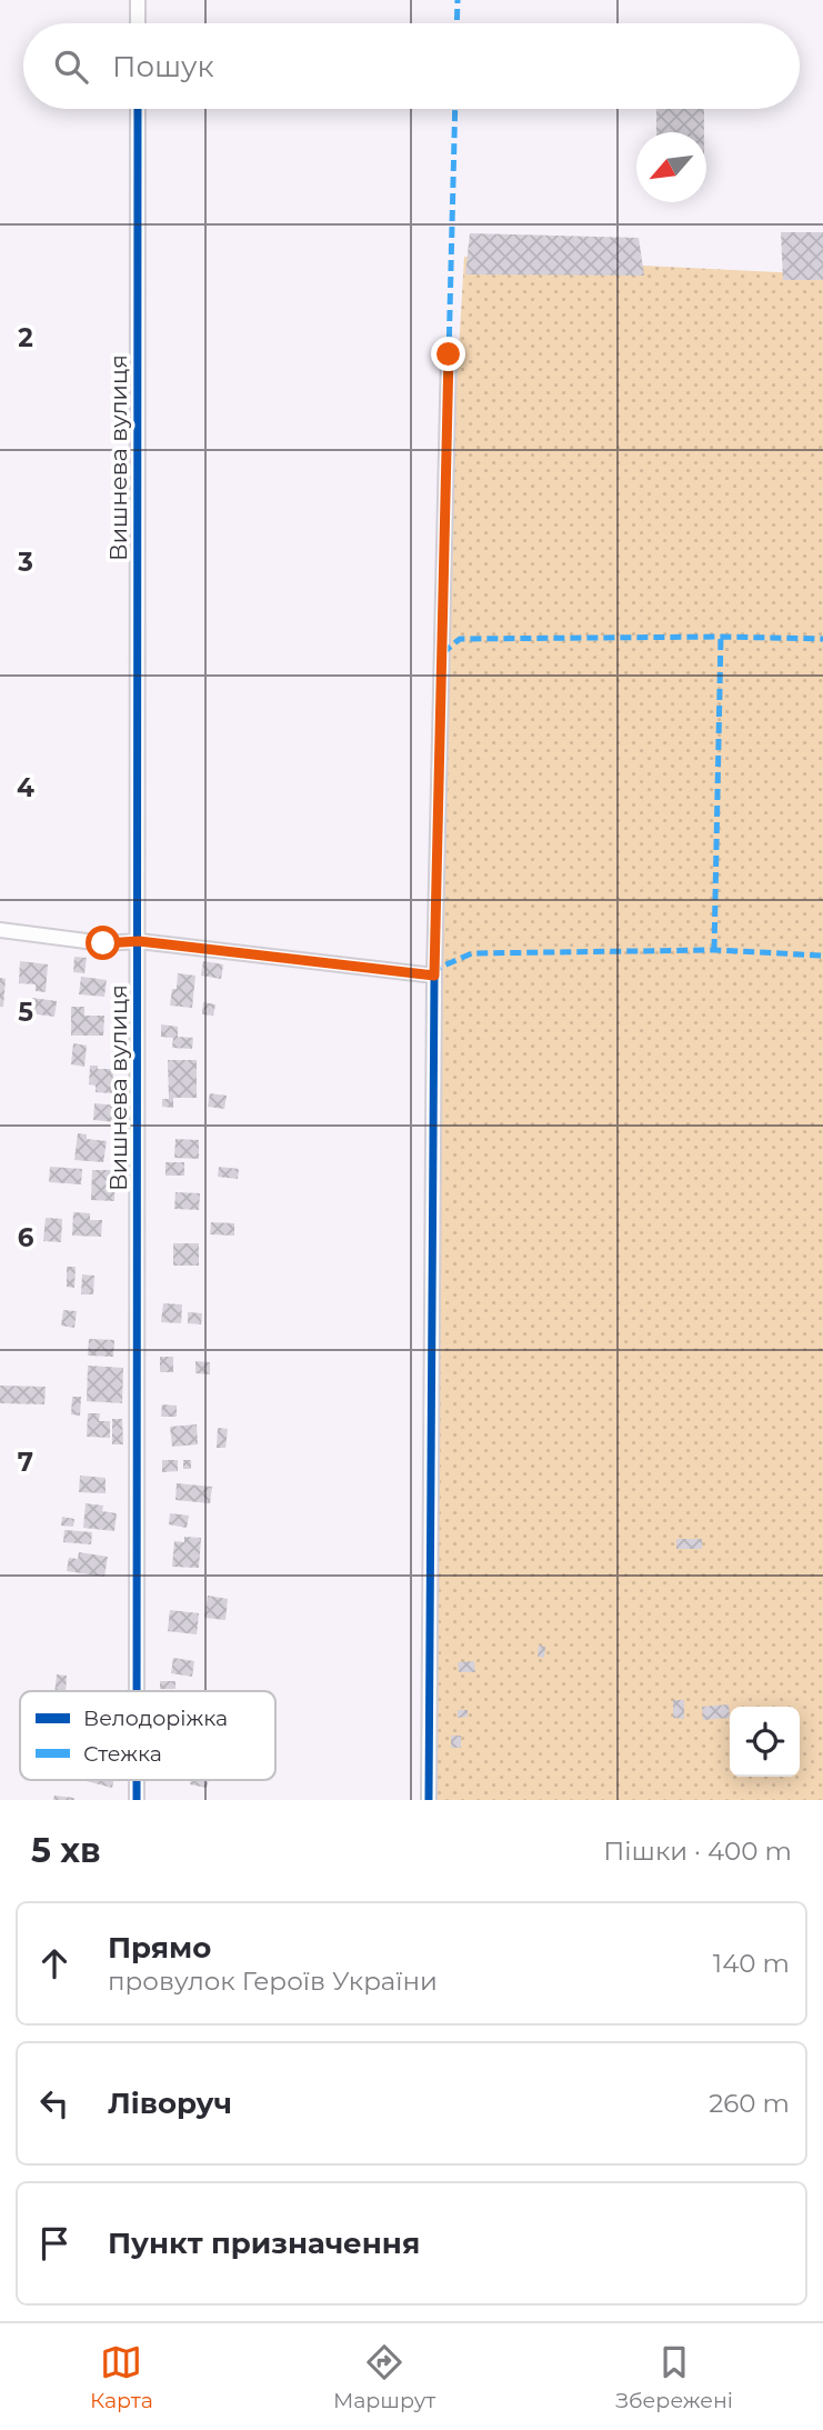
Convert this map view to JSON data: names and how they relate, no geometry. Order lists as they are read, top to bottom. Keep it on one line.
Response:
{"streets":{"street":["Вишнева вулиця"]},"legend":["Велодоріжка","Стежка"],"north":"bottom left","page":{"search":"Пошук","heading":["5 хв","Пішки · 400 m"],"list":[["Прямо","провулок Героїв України","140 m"],["Ліворуч","260 m"],"Пункт призначення"],"nav":["Карта","Маршрут","Збережені"]},"grid":{"rows":["2","3","4","5","6","7"]}}
